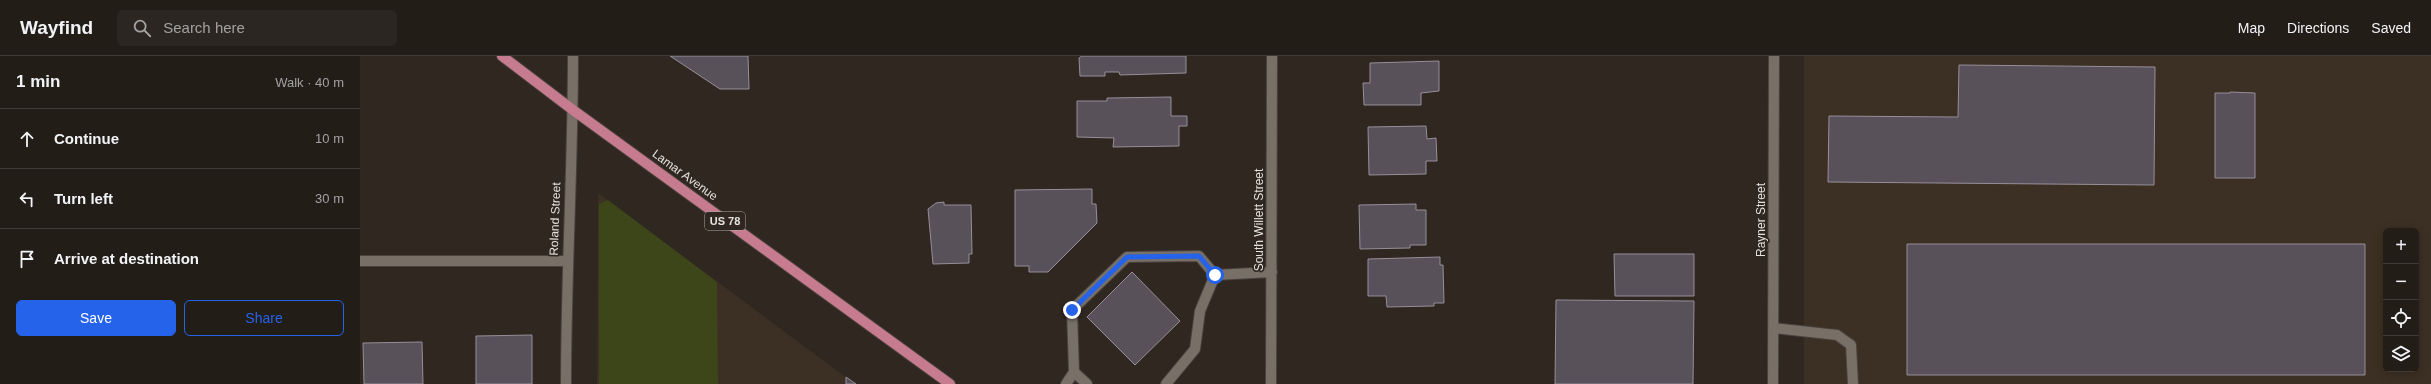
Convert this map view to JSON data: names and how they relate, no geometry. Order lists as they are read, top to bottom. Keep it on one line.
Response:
{"streets":{"main road":["Lamar Avenue","US 78"],"street":["Roland Street","South Willett Street","Rayner Street"]},"crossings":[["Lamar Avenue","Roland Street"]],"page":{"header":"Wayfind","search":"Search here","nav":["Map","Directions","Saved"],"heading":["1 min","Walk · 40 m"],"list":[["Continue","10 m"],["Turn left","30 m"],"Arrive at destination"],"map_buttons":["+","−"],"buttons":["Save","Share"]}}
